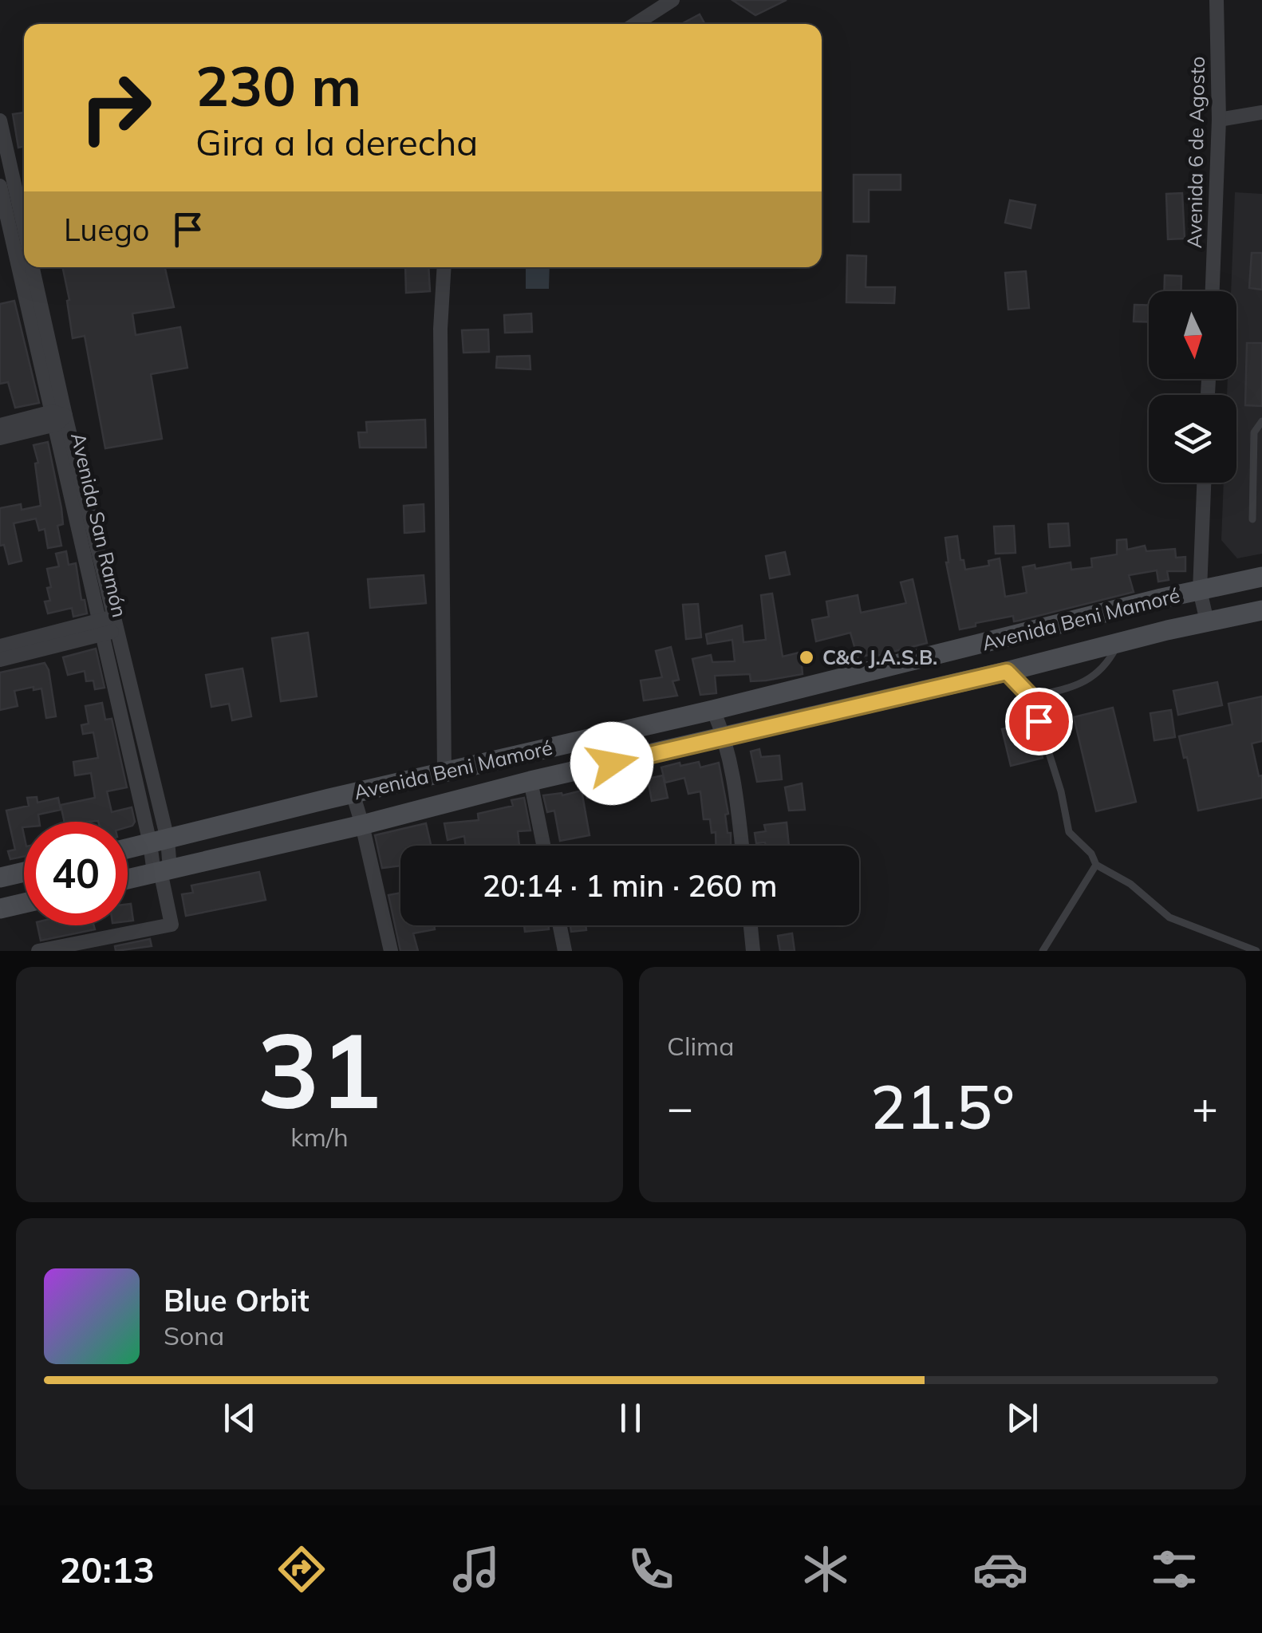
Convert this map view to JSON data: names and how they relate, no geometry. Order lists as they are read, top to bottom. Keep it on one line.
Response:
{"streets":{"street":["Avenida 6 de Agosto","Avenida San Ramón","Avenida Beni Mamoré"]},"crossings":[["Avenida San Ramón","Avenida Beni Mamoré"]],"places":["C&C J.A.S.B."],"north":"bottom","page":{"turn":["230 m","Gira a la derecha"],"then":"Luego","limit":"40","trip":"20:14 · 1 min · 260 m","tile":[["31","km/h"],"Clima"],"heat":["−","21.5°","+"],"song":["Blue Orbit","Sona"],"tabs":"20:13"}}
